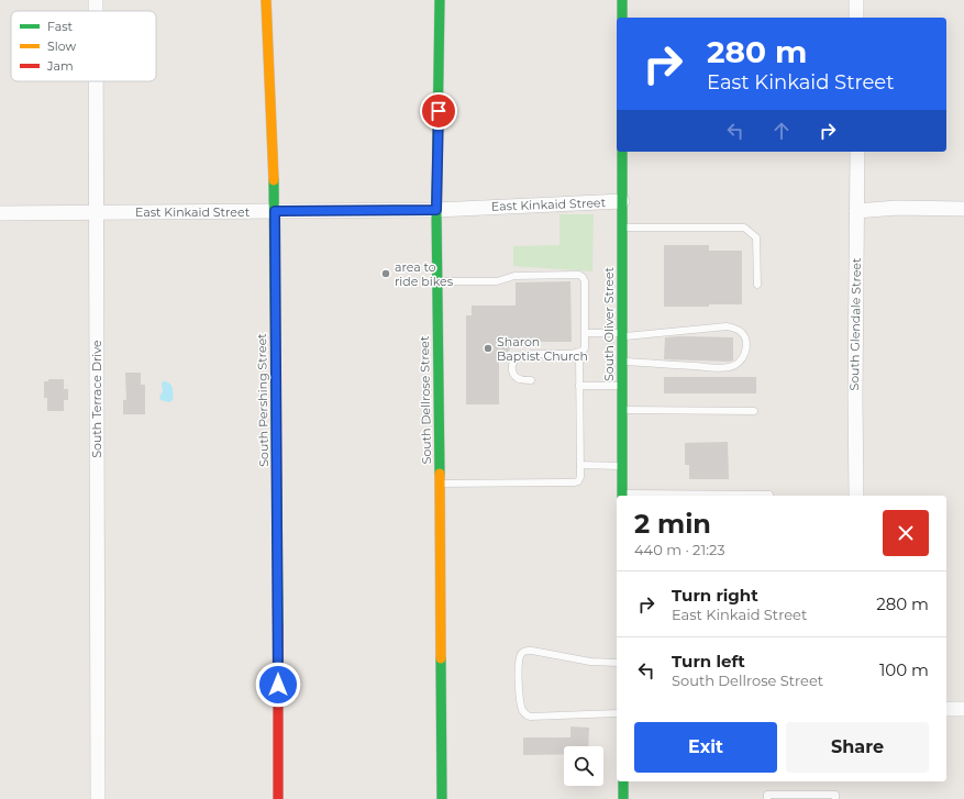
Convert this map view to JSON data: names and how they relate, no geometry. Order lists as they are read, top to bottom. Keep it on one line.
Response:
{"streets":{"street":["East Kinkaid Street","South Oliver Street","South Glendale Street","South Terrace Drive","South Pershing Street","South Dellrose Street"]},"crossings":[["East Kinkaid Street","South Oliver Street"],["East Kinkaid Street","South Terrace Drive"],["East Kinkaid Street","South Pershing Street"],["East Kinkaid Street","South Dellrose Street"]],"places":["area to ride bikes","Sharon Baptist Church"],"legend":["Fast","Slow","Jam"],"page":{"turn":["280 m","East Kinkaid Street"],"heading":["2 min","440 m · 21:23"],"list":[{"name":"Turn right","note":"East Kinkaid Street","value":"280 m"},{"name":"Turn left","note":"South Dellrose Street","value":"100 m"}],"buttons":["Exit","Share"]}}
